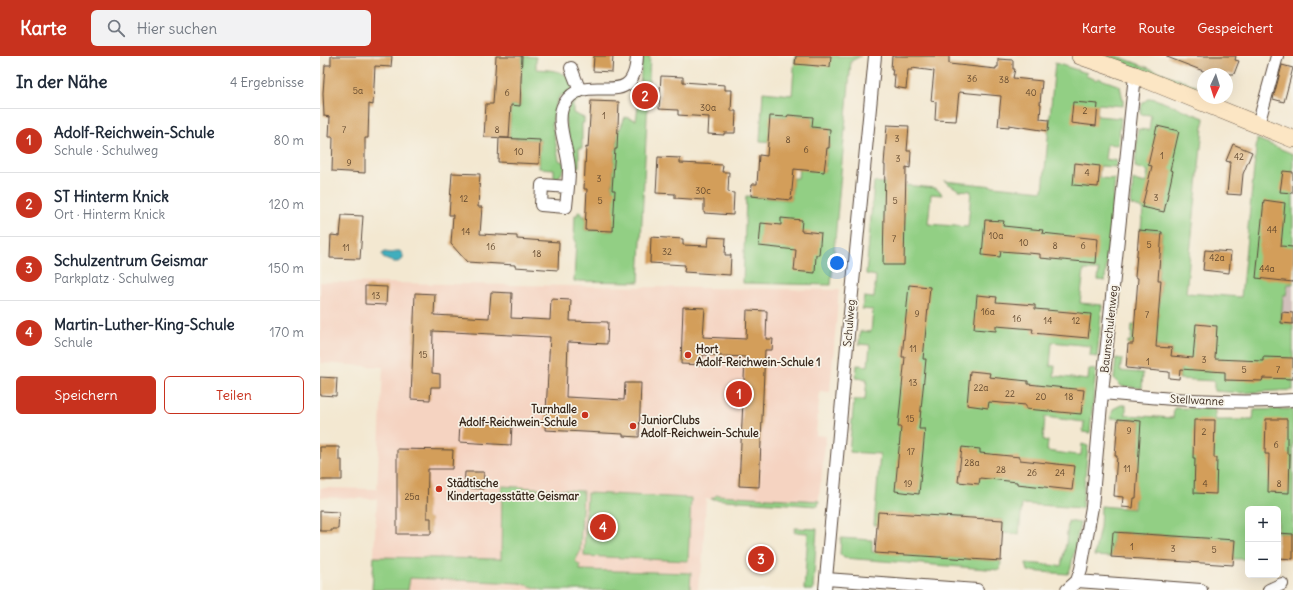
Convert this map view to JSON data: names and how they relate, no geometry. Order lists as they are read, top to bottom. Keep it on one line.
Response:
{"streets":{"street":["Schulweg","Baumschulenweg","Stellwanne"]},"crossings":[["Baumschulenweg","Stellwanne"]],"places":["Hort Adolf-Reichwein-Schule 1","Turnhalle Adolf-Reichwein-Schule","JuniorClubs Adolf-Reichwein-Schule","Städtische Kindertagesstätte Geismar"],"house_numbers":["36","38","5a","6","40","30a","2","1","7","8","3","8","6","10","1","42","3","9","4","3","30c","3","12","5","5","44","14","10a","7","10","5","8","6","16","11","32","18","42a","44a","13","16a","9","7","16","14","12","11","15","3","1","5","7","13","22a","22","20","18","15","9","2","6","17","28a","11","28","26","24","19","4","8","25a","1","3","5"],"north":"bottom","page":{"header":"Karte","search":"Hier suchen","nav":["Karte","Route","Gespeichert"],"heading":["In der Nähe","4 Ergebnisse"],"pins":["2","1","4","3"],"list":[{"mark":"1","name":"Adolf-Reichwein-Schule","note":"Schule · Schulweg","value":"80 m"},{"mark":"2","name":"ST Hinterm Knick","note":"Ort · Hinterm Knick","value":"120 m"},{"mark":"3","name":"Schulzentrum Geismar","note":"Parkplatz · Schulweg","value":"150 m"},{"mark":"4","name":"Martin-Luther-King-Schule","note":"Schule","value":"170 m"}],"buttons":["Speichern","Teilen"],"map_buttons":["+","−"]}}
